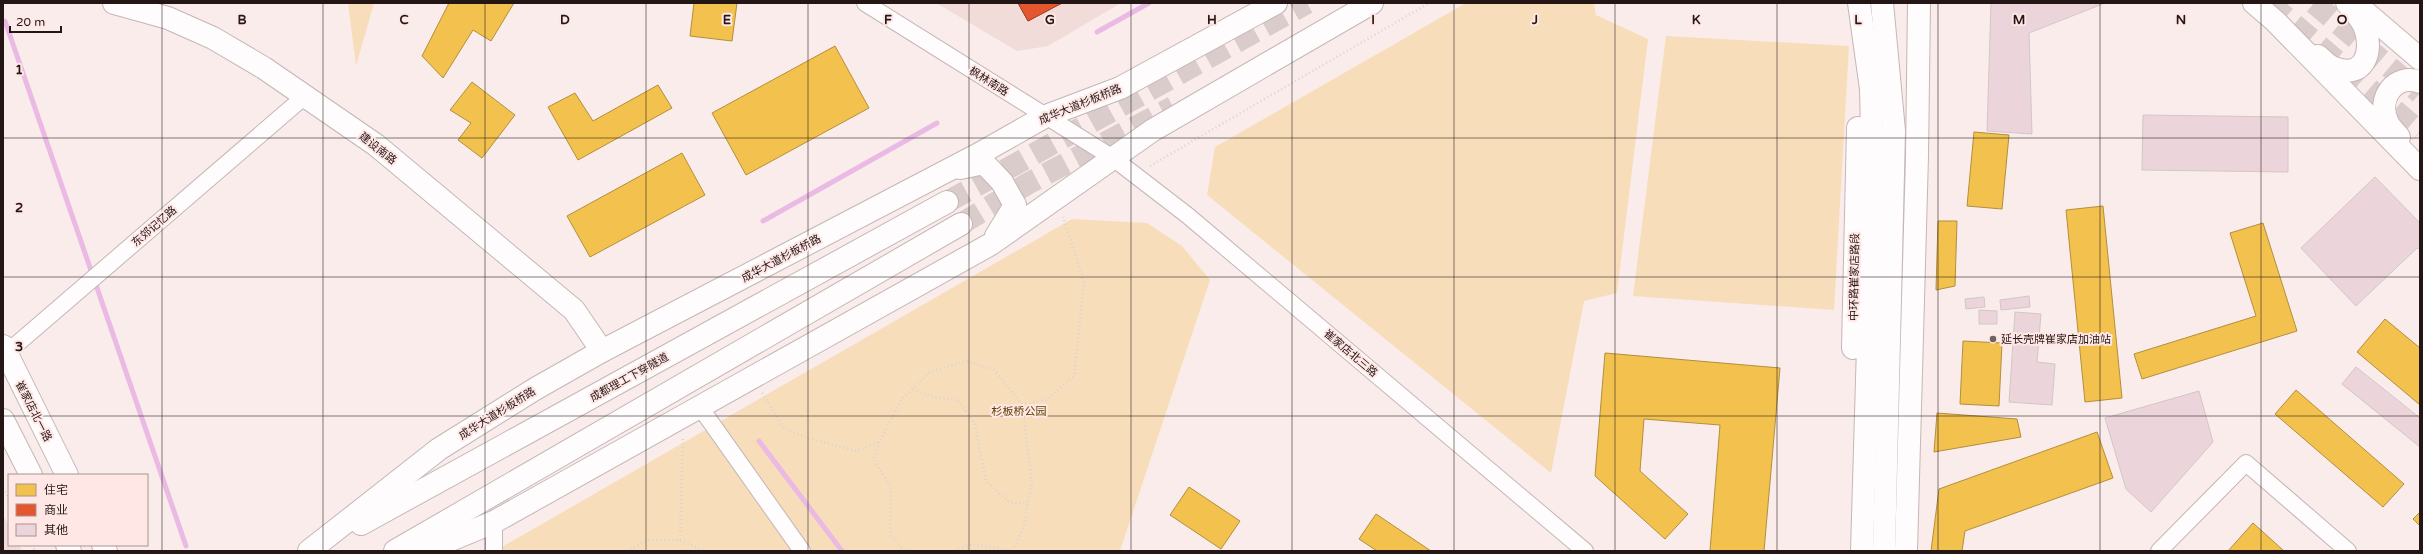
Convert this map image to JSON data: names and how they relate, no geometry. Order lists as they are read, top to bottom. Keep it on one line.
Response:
{"streets":{"main road":["成华大道杉板桥路","建设南路","中环路崔家店路段","成都理工下穿隧道","崔家店北一路"],"street":["枫林南路","东郊记忆路","崔家店北三路"]},"crossings":[["枫林南路","成华大道杉板桥路"],["枫林南路","崔家店北三路"],["成华大道杉板桥路","建设南路"],["成华大道杉板桥路","成都理工下穿隧道"],["建设南路","东郊记忆路"],["东郊记忆路","崔家店北一路"]],"parks":["杉板桥公园"],"places":["延长壳牌崔家店加油站"],"legend":["住宅","商业","其他"],"scale_bar":"20 m","grid":{"columns":["B","C","D","E","F","G","H","I","J","K","L","M","N","O"],"rows":["1","2","3"]}}
